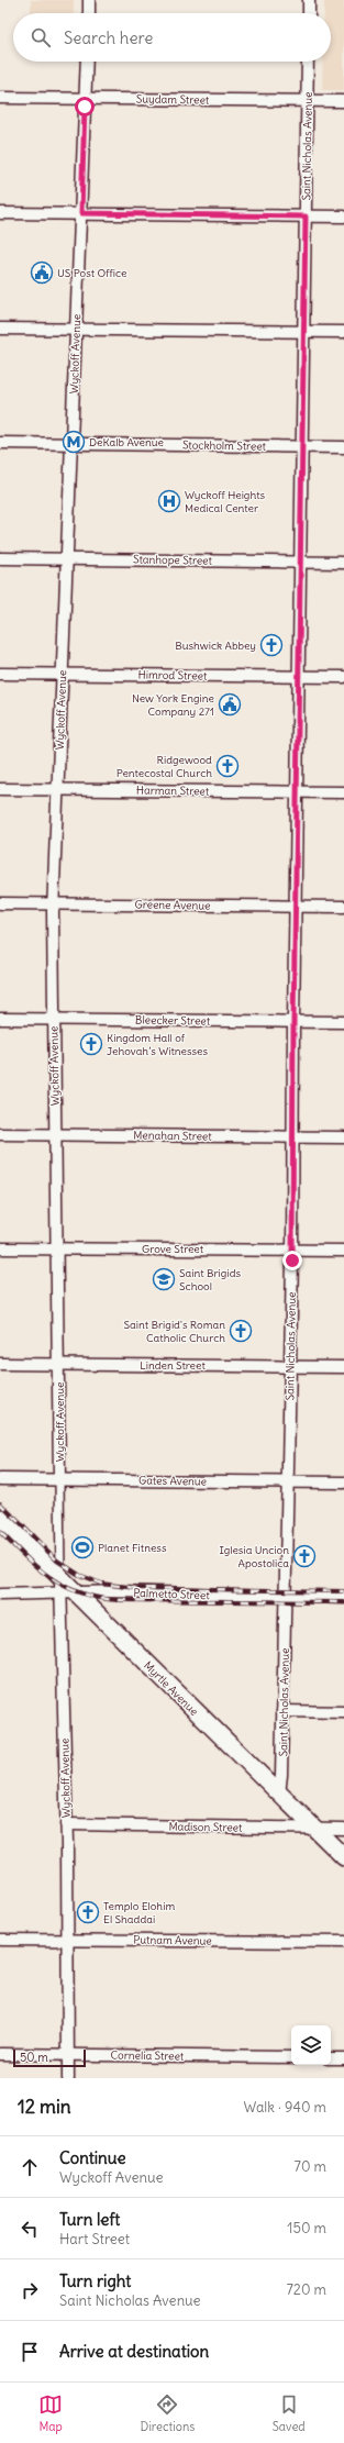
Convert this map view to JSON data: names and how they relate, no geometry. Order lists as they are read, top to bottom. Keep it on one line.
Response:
{"streets":{"main road":["Myrtle Avenue"],"street":["Suydam Street","Saint Nicholas Avenue","Wyckoff Avenue","Stockholm Street","Stanhope Street","Himrod Street","Harman Street","Greene Avenue","Bleecker Street","Menahan Street","Grove Street","Linden Street","Gates Avenue","Palmetto Street","Madison Street","Putnam Avenue","Cornelia Street"]},"crossings":[["Suydam Street","Saint Nicholas Avenue"],["Suydam Street","Wyckoff Avenue"],["Saint Nicholas Avenue","Stockholm Street"],["Saint Nicholas Avenue","Stanhope Street"],["Saint Nicholas Avenue","Himrod Street"],["Saint Nicholas Avenue","Harman Street"],["Saint Nicholas Avenue","Greene Avenue"],["Saint Nicholas Avenue","Bleecker Street"],["Saint Nicholas Avenue","Menahan Street"],["Saint Nicholas Avenue","Grove Street"],["Saint Nicholas Avenue","Linden Street"],["Saint Nicholas Avenue","Gates Avenue"],["Saint Nicholas Avenue","Palmetto Street"],["Saint Nicholas Avenue","Myrtle Avenue"],["Wyckoff Avenue","Stockholm Street"],["Wyckoff Avenue","Stanhope Street"],["Wyckoff Avenue","Himrod Street"],["Wyckoff Avenue","Harman Street"],["Wyckoff Avenue","Greene Avenue"],["Wyckoff Avenue","Bleecker Street"],["Wyckoff Avenue","Menahan Street"],["Wyckoff Avenue","Grove Street"],["Wyckoff Avenue","Linden Street"],["Wyckoff Avenue","Gates Avenue"],["Wyckoff Avenue","Palmetto Street"],["Wyckoff Avenue","Myrtle Avenue"],["Wyckoff Avenue","Madison Street"],["Wyckoff Avenue","Putnam Avenue"],["Wyckoff Avenue","Cornelia Street"],["Palmetto Street","Myrtle Avenue"],["Myrtle Avenue","Madison Street"]],"places":{"public building":["US Post Office","New York Engine Company 271"],"metro station":["DeKalb Avenue"],"hospital":["Wyckoff Heights Medical Center"],"church":["Bushwick Abbey","Ridgewood Pentecostal Church","Kingdom Hall of Jehovah’s Witnesses","Saint Brigid's Roman Catholic Church","Iglesia Uncion Apostolica","Templo Elohim El Shaddai"],"school or university":["Saint Brigids School"],"sports":["Planet Fitness"]},"scale_bar":"50 m","page":{"search":"Search here","scale":"50 m","heading":["12 min","Walk · 940 m"],"list":[["Continue","Wyckoff Avenue","70 m"],["Turn left","Hart Street","150 m"],["Turn right","Saint Nicholas Avenue","720 m"],"Arrive at destination"],"nav":["Map","Directions","Saved"]}}
